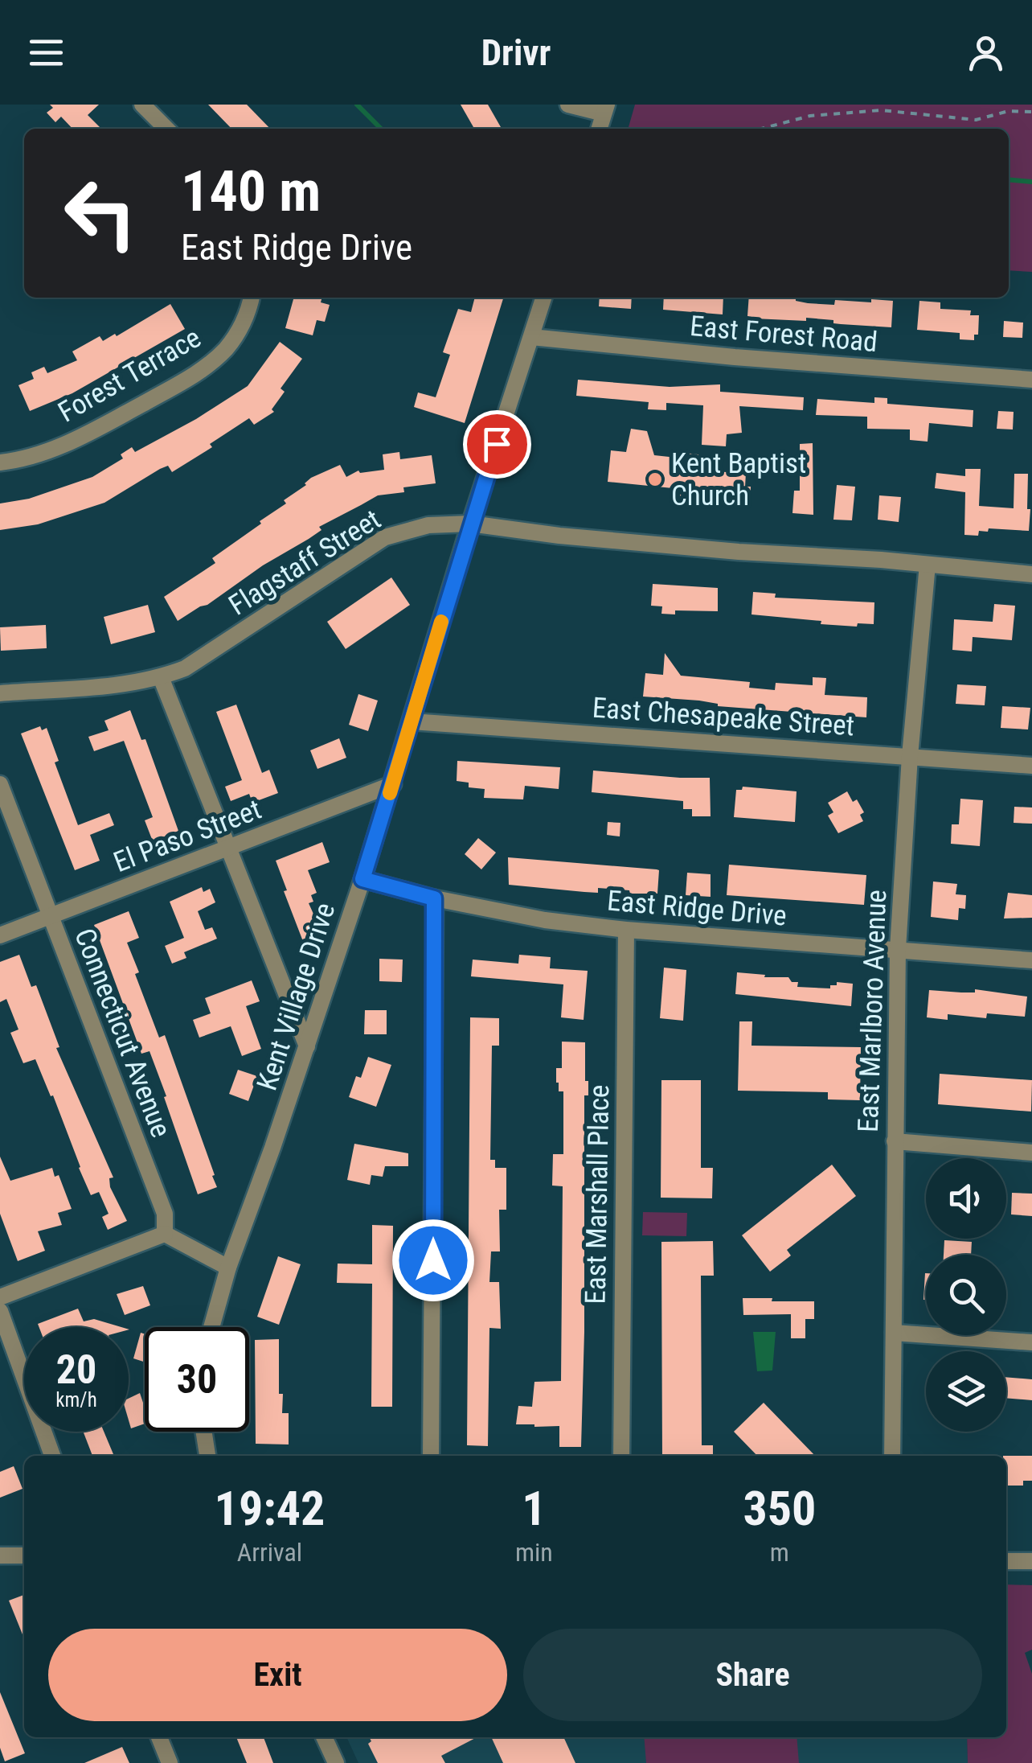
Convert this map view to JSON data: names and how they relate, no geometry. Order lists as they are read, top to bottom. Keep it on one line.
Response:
{"streets":{"street":["East Forest Road","Forest Terrace","Flagstaff Street","East Chesapeake Street","El Paso Street","East Ridge Drive","Kent Village Drive","East Marlboro Avenue","Connecticut Avenue","East Marshall Place"]},"crossings":[["East Forest Road","Kent Village Drive"],["Flagstaff Street","Kent Village Drive"],["Flagstaff Street","East Marlboro Avenue"],["East Chesapeake Street","Kent Village Drive"],["East Chesapeake Street","East Marlboro Avenue"],["El Paso Street","Kent Village Drive"],["El Paso Street","Connecticut Avenue"],["East Ridge Drive","Kent Village Drive"],["East Ridge Drive","East Marlboro Avenue"],["East Ridge Drive","East Marshall Place"]],"places":["Kent Baptist Church"],"page":{"header":"Drivr","turn":["140 m","East Ridge Drive"],"speed":"20 km/h","limit":"30","eta":["19:42","Arrival","1","min","350","m"],"buttons":["Exit","Share"]}}
